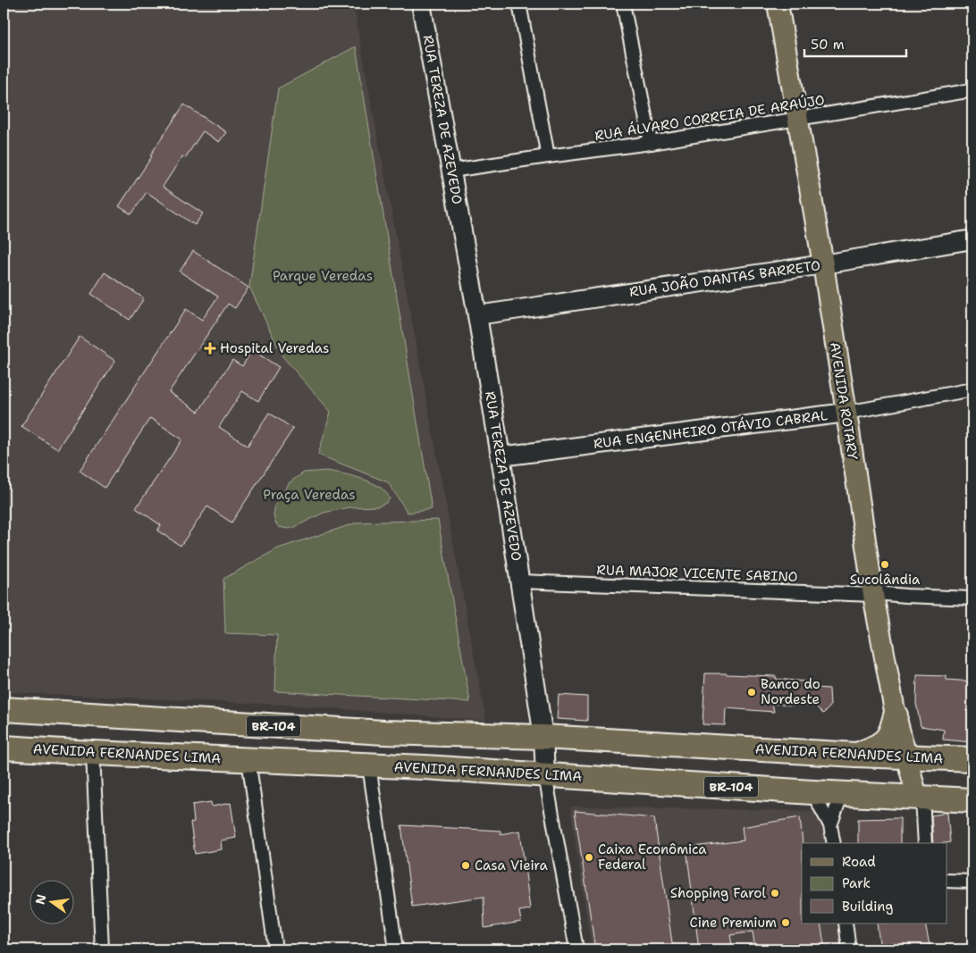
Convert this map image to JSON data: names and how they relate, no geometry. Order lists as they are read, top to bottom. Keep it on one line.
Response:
{"streets":{"highway":["BR-104","AVENIDA FERNANDES LIMA"],"main road":["AVENIDA ROTARY"],"street":["RUA ÁLVARO CORREIA DE ARAÚJO","RUA TEREZA DE AZEVEDO","RUA JOÃO DANTAS BARRETO","RUA ENGENHEIRO OTÁVIO CABRAL","RUA MAJOR VICENTE SABINO"]},"crossings":[["RUA ÁLVARO CORREIA DE ARAÚJO","RUA TEREZA DE AZEVEDO"],["RUA ÁLVARO CORREIA DE ARAÚJO","AVENIDA ROTARY"],["RUA TEREZA DE AZEVEDO","RUA JOÃO DANTAS BARRETO"],["RUA TEREZA DE AZEVEDO","RUA ENGENHEIRO OTÁVIO CABRAL"],["RUA TEREZA DE AZEVEDO","RUA MAJOR VICENTE SABINO"],["RUA TEREZA DE AZEVEDO","AVENIDA FERNANDES LIMA"],["RUA JOÃO DANTAS BARRETO","AVENIDA ROTARY"],["AVENIDA ROTARY","RUA ENGENHEIRO OTÁVIO CABRAL"],["AVENIDA ROTARY","RUA MAJOR VICENTE SABINO"],["AVENIDA ROTARY","AVENIDA FERNANDES LIMA"]],"parks":["Parque Veredas","Praça Veredas"],"places":{"health":["Hospital Veredas"],"other":["Sucolândia","Banco do Nordeste","Caixa Econômica Federal","Casa Vieira","Shopping Farol","Cine Premium"]},"legend":["Road","Park","Building"],"scale_bar":"50 m","north":"left"}
